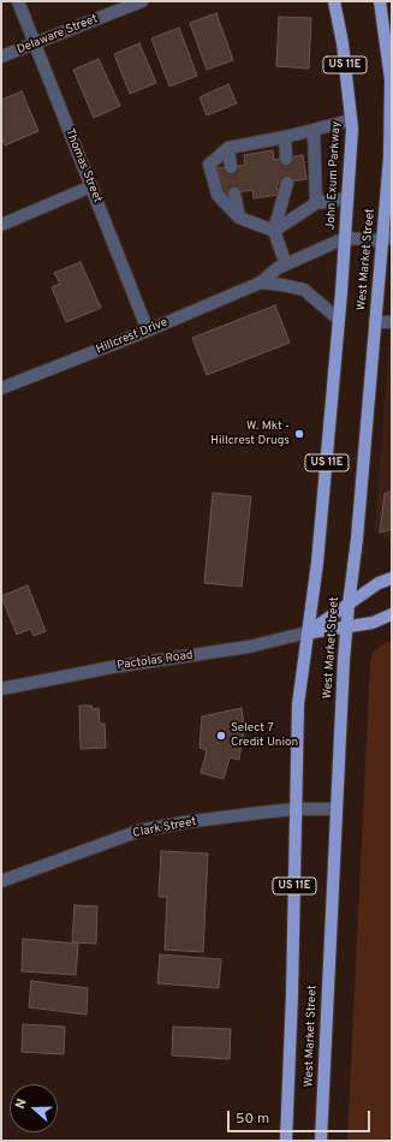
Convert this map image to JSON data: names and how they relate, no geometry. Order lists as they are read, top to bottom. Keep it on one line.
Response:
{"streets":{"main road":["US 11E","John Exum Parkway","West Market Street"],"street":["Delaware Street","Thomas Street","Hillcrest Drive","Pactolas Road","Clark Street"]},"crossings":[["Delaware Street","Thomas Street"],["US 11E","West Market Street"],["Thomas Street","Hillcrest Drive"],["John Exum Parkway","West Market Street"],["John Exum Parkway","Hillcrest Drive"],["West Market Street","Hillcrest Drive"],["West Market Street","Pactolas Road"],["West Market Street","Clark Street"]],"places":["W. Mkt - Hillcrest Drugs","Select 7 Credit Union"],"scale_bar":"50 m","north":"left"}
